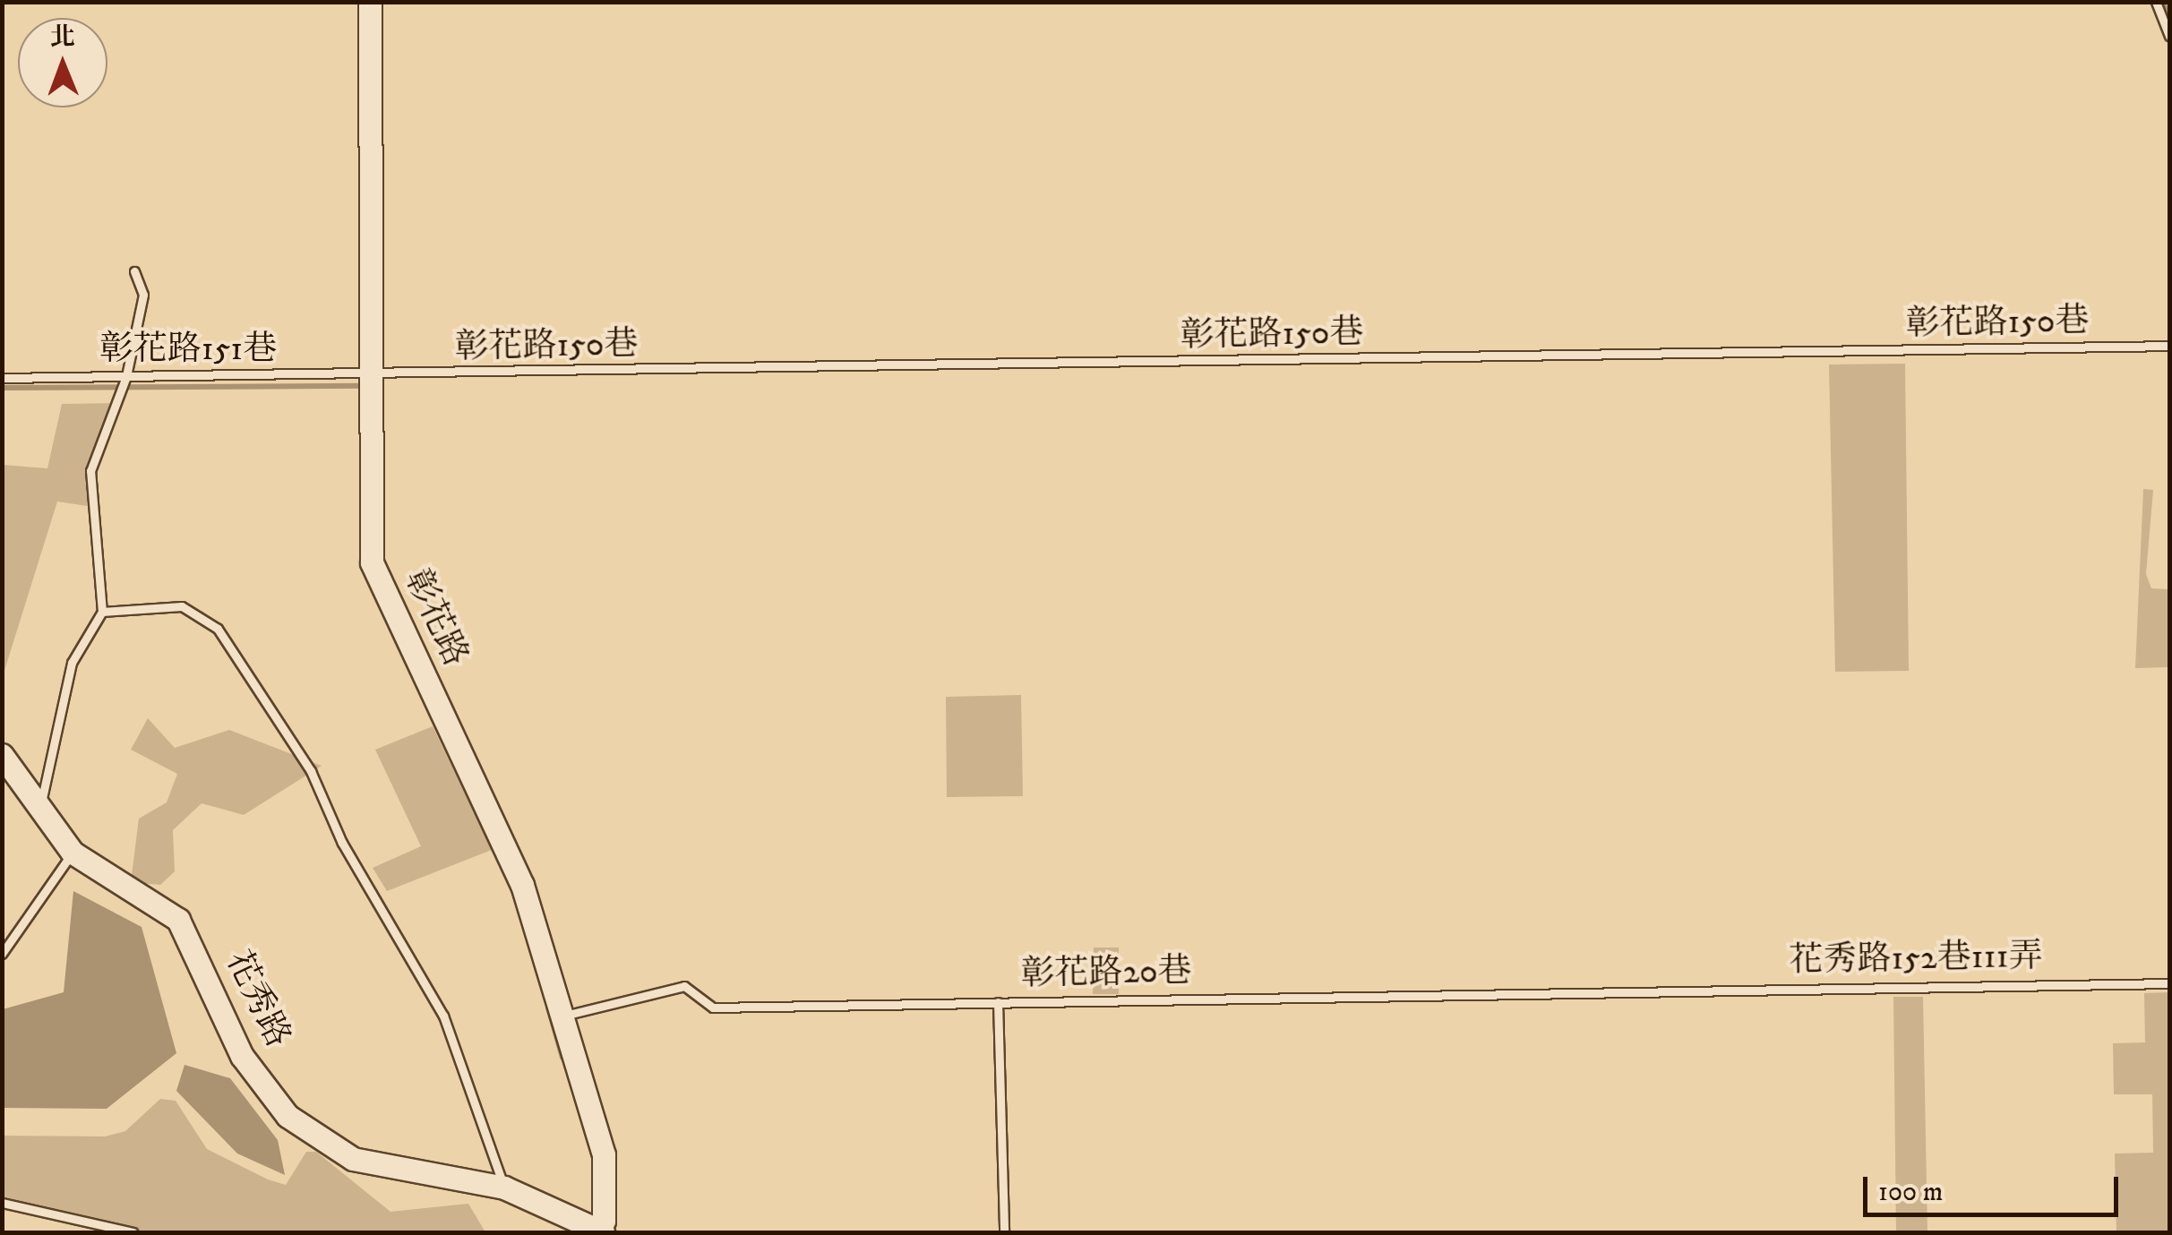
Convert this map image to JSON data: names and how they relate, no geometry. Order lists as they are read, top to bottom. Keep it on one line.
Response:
{"streets":{"street":["彰花路","花秀路"],"lane":["彰花路150巷","彰花路151巷","花秀路152巷111弄","彰花路20巷"]},"crossings":[["彰花路150巷","彰花路151巷"],["彰花路150巷","彰花路"],["彰花路151巷","彰花路"],["彰花路","彰花路20巷"],["彰花路","花秀路"],["花秀路152巷111弄","彰花路20巷"]],"scale_bar":"100 m","north":"top"}
